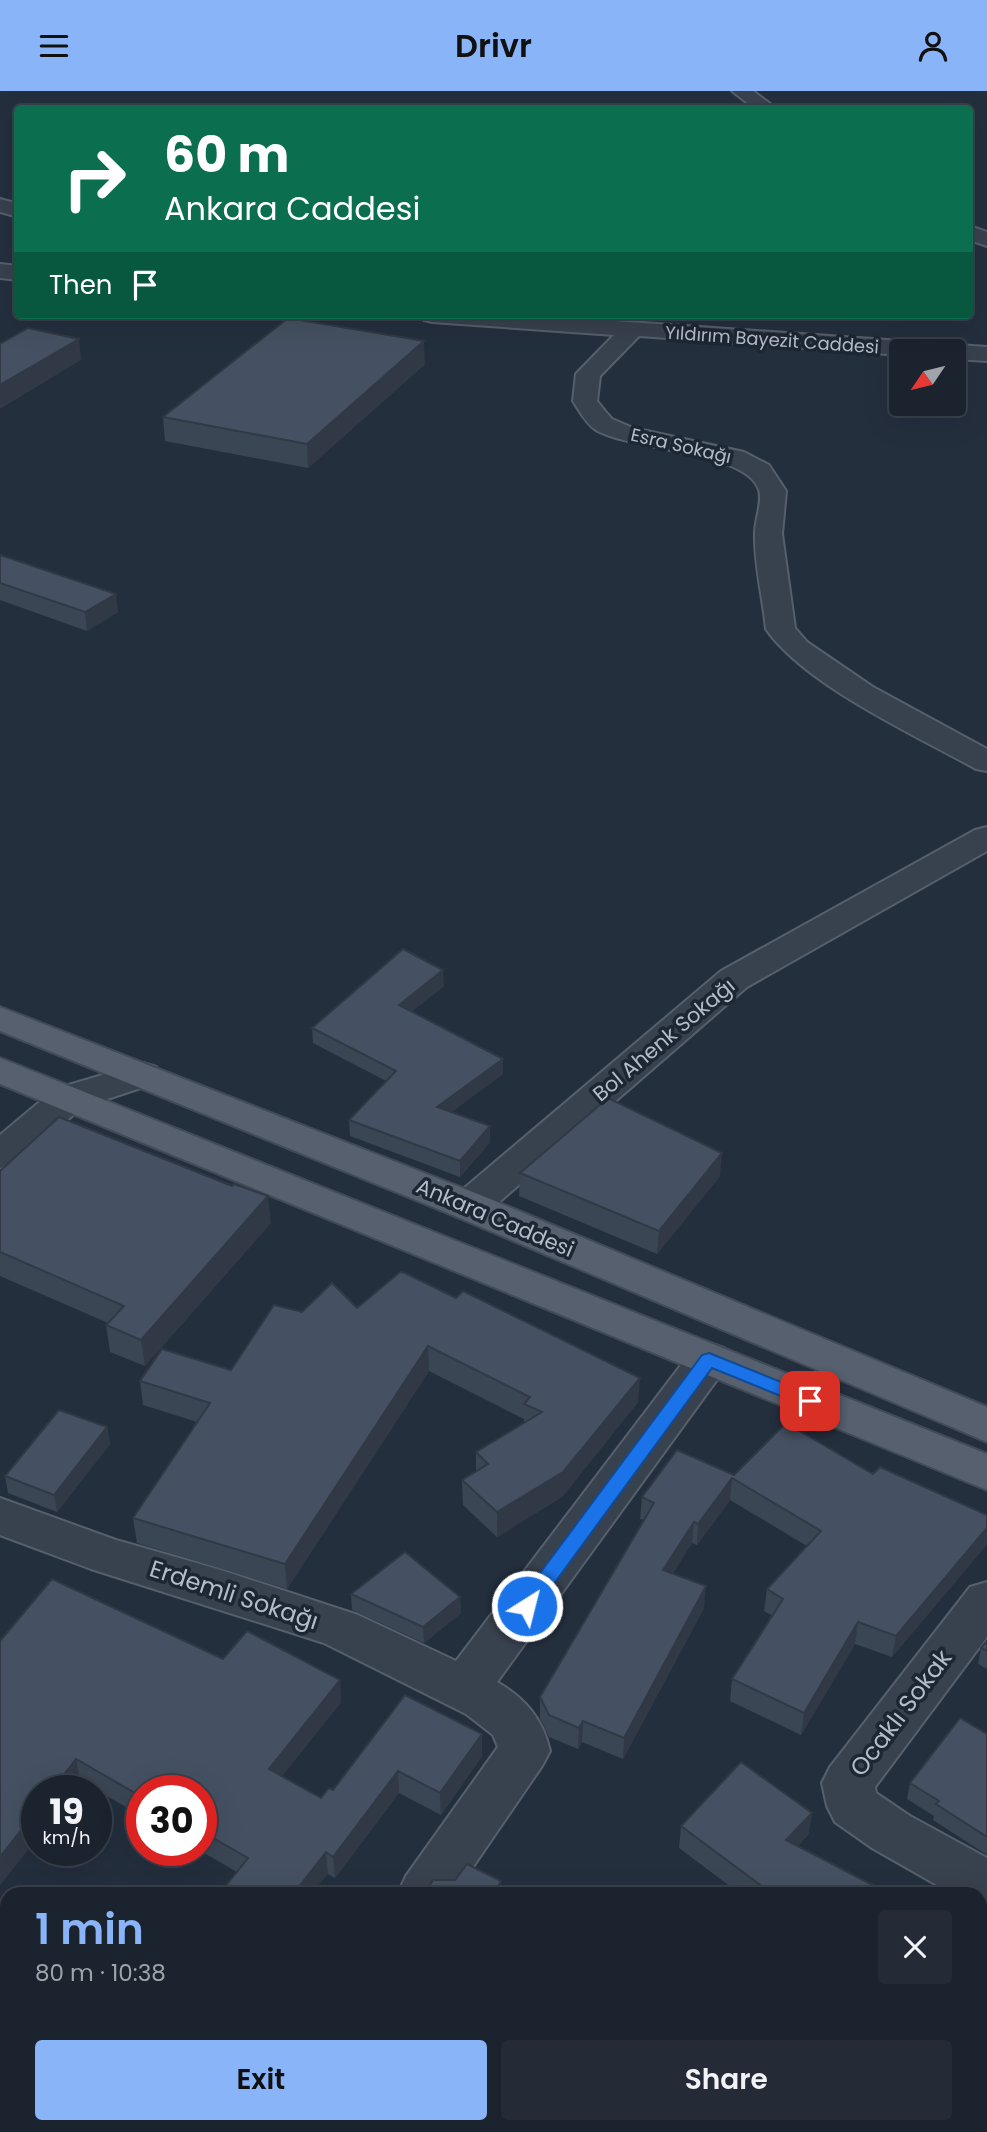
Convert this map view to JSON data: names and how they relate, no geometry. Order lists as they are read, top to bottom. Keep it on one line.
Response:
{"streets":{"main road":["Ankara Caddesi"],"street":["Yıldırım Bayezit Caddesi","Esra Sokağı","Bol Ahenk Sokağı","Erdemli Sokağı","Ocaklı Sokak"]},"crossings":[["Yıldırım Bayezit Caddesi","Esra Sokağı"],["Bol Ahenk Sokağı","Ankara Caddesi"]],"north":"bottom left","page":{"header":"Drivr","turn":["60 m","Ankara Caddesi"],"then":"Then","speed":"19 km/h","limit":"30","heading":["1 min","80 m · 10:38"],"buttons":["Exit","Share"]}}
